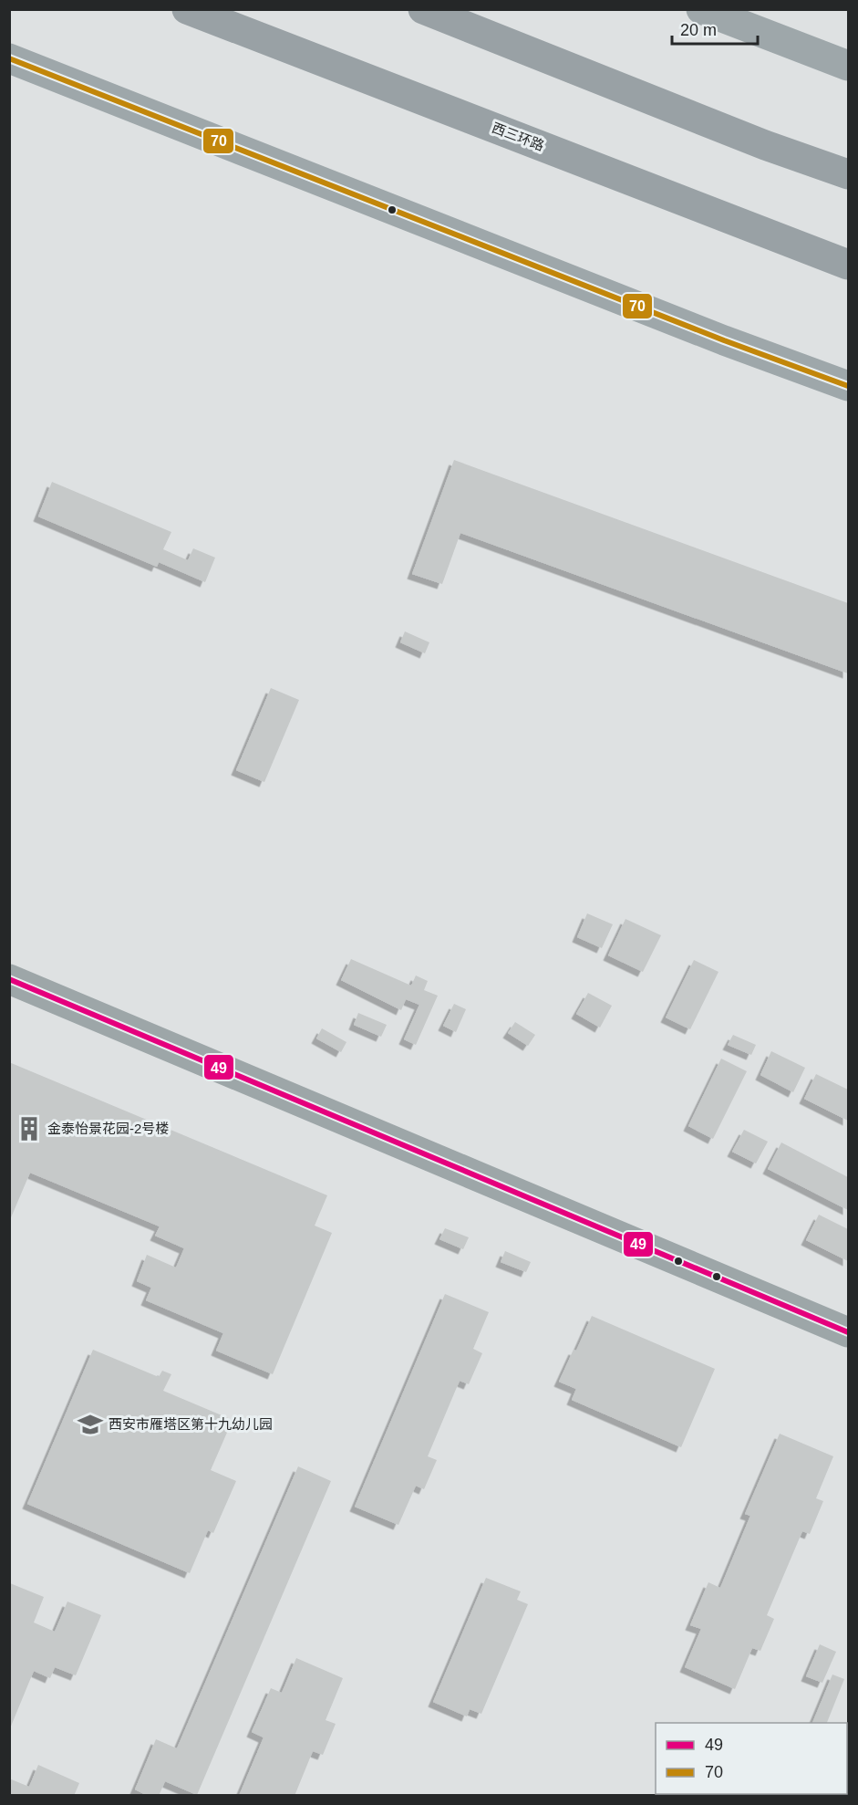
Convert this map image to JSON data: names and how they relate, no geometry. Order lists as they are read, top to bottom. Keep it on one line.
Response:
{"streets":{"highway":["西三环路"]},"places":{"building":["金泰怡景花园-2号楼"],"school or university":["西安市雁塔区第十九幼儿园"]},"lines":["transit line 70","transit line 49"],"legend":["49","70"],"scale_bar":"20 m"}
